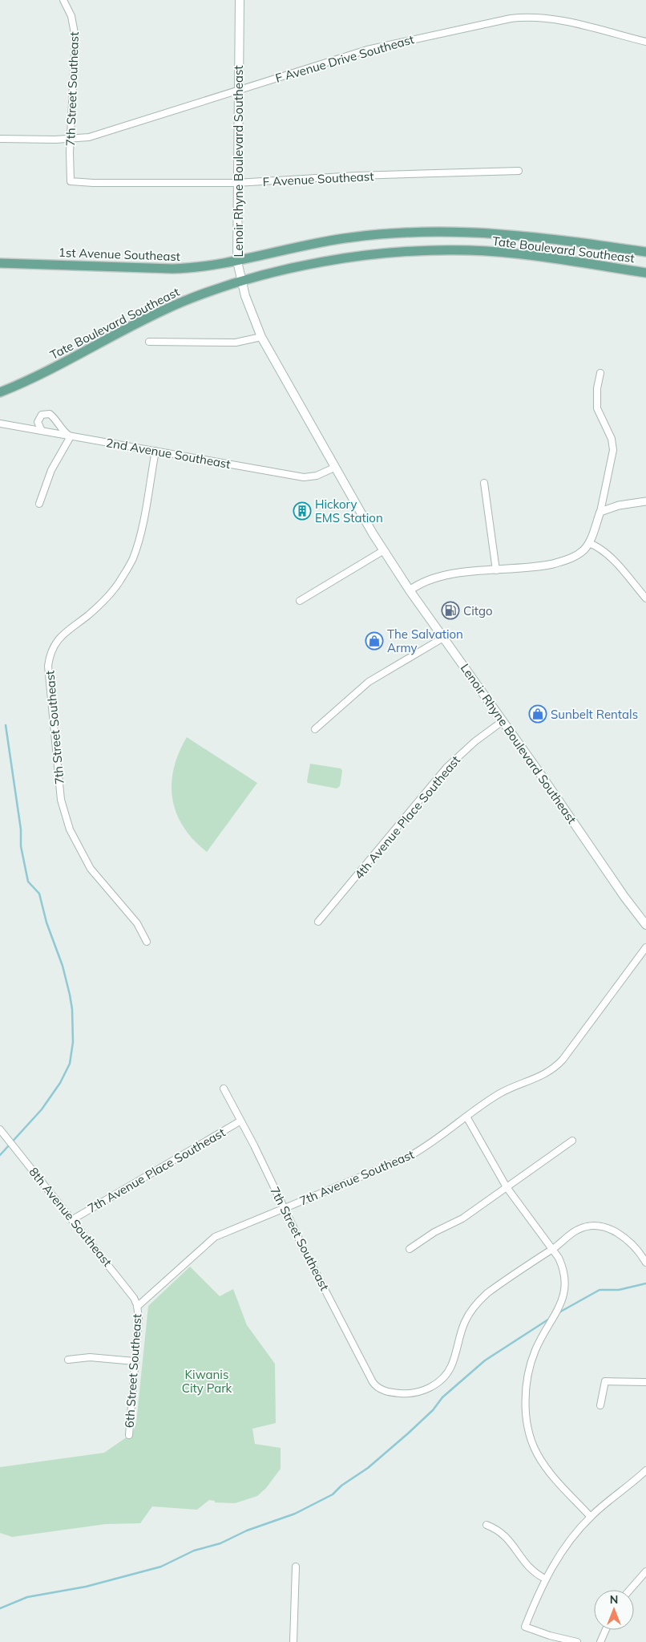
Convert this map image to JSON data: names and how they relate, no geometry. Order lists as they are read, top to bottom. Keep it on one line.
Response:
{"streets":{"main road":["Lenoir Rhyne Boulevard Southeast","Tate Boulevard Southeast","1st Avenue Southeast"],"street":["F Avenue Drive Southeast","7th Street Southeast","F Avenue Southeast","2nd Avenue Southeast","4th Avenue Place Southeast","7th Avenue Place Southeast","7th Avenue Southeast","8th Avenue Southeast","6th Street Southeast"]},"crossings":[["F Avenue Drive Southeast","7th Street Southeast"],["F Avenue Drive Southeast","Lenoir Rhyne Boulevard Southeast"],["7th Street Southeast","F Avenue Southeast"],["7th Street Southeast","2nd Avenue Southeast"],["7th Street Southeast","7th Avenue Place Southeast"],["7th Street Southeast","7th Avenue Southeast"],["Lenoir Rhyne Boulevard Southeast","F Avenue Southeast"],["Lenoir Rhyne Boulevard Southeast","Tate Boulevard Southeast"],["Lenoir Rhyne Boulevard Southeast","1st Avenue Southeast"],["Lenoir Rhyne Boulevard Southeast","2nd Avenue Southeast"],["Lenoir Rhyne Boulevard Southeast","4th Avenue Place Southeast"],["Tate Boulevard Southeast","1st Avenue Southeast"],["7th Avenue Place Southeast","8th Avenue Southeast"],["7th Avenue Southeast","8th Avenue Southeast"],["7th Avenue Southeast","6th Street Southeast"],["8th Avenue Southeast","6th Street Southeast"]],"parks":["Kiwanis City Park"],"places":{"building":["Hickory EMS Station"],"fuel station":["Citgo"],"shop":["The Salvation Army","Sunbelt Rentals"]},"north":"top"}
